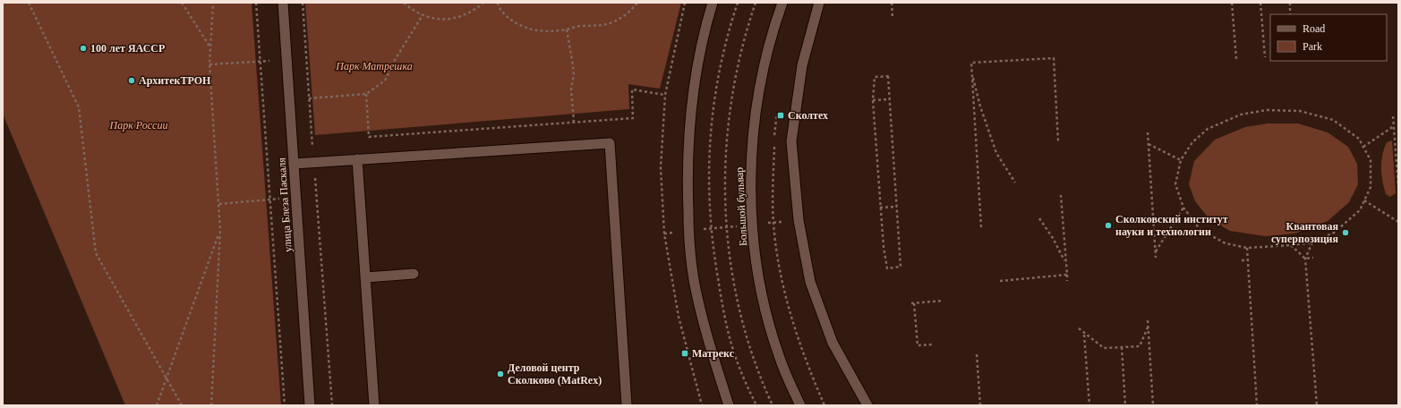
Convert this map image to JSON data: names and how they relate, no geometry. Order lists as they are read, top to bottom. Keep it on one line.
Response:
{"streets":{"street":["улица Блеза Паскаля","Большой бульвар"]},"parks":["Парк Матрешка","Парк России"],"places":{"other":["100 лет ЯАССР","АрхитекТРОН","Сколковский институт науки и технологии","Квантовая суперпозиция","Деловой центр Сколково (MatRex)"],"transit":["Сколтех","Матрекс"]},"legend":["Road","Park"]}
